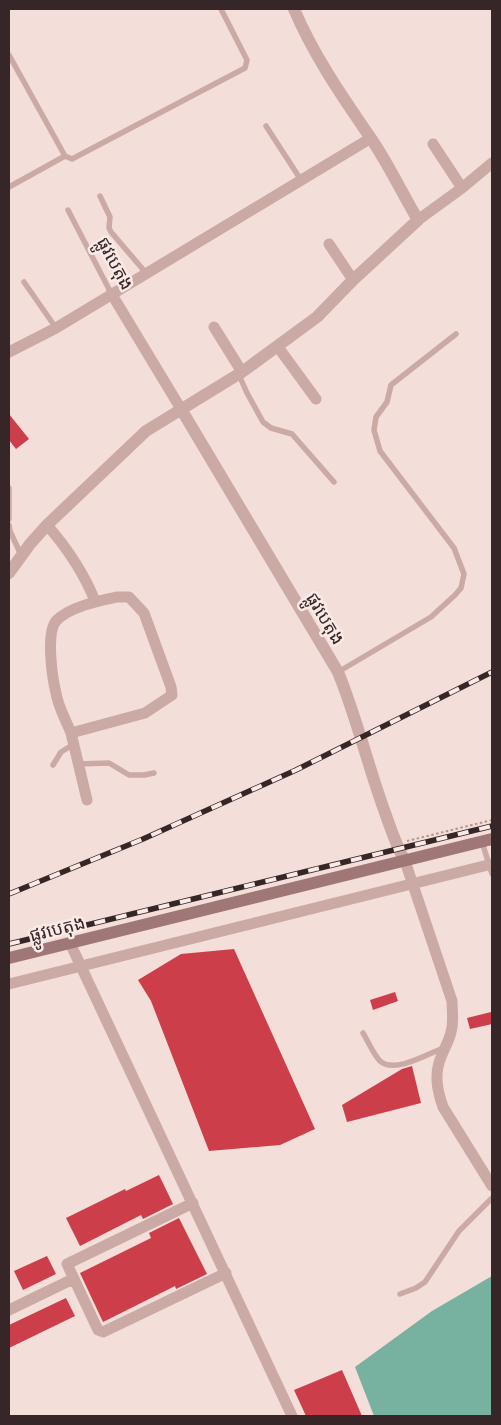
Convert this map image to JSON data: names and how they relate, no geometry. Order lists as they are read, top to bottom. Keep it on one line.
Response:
{"streets":{"main road":["ផ្លូវបេតុង"]}}
